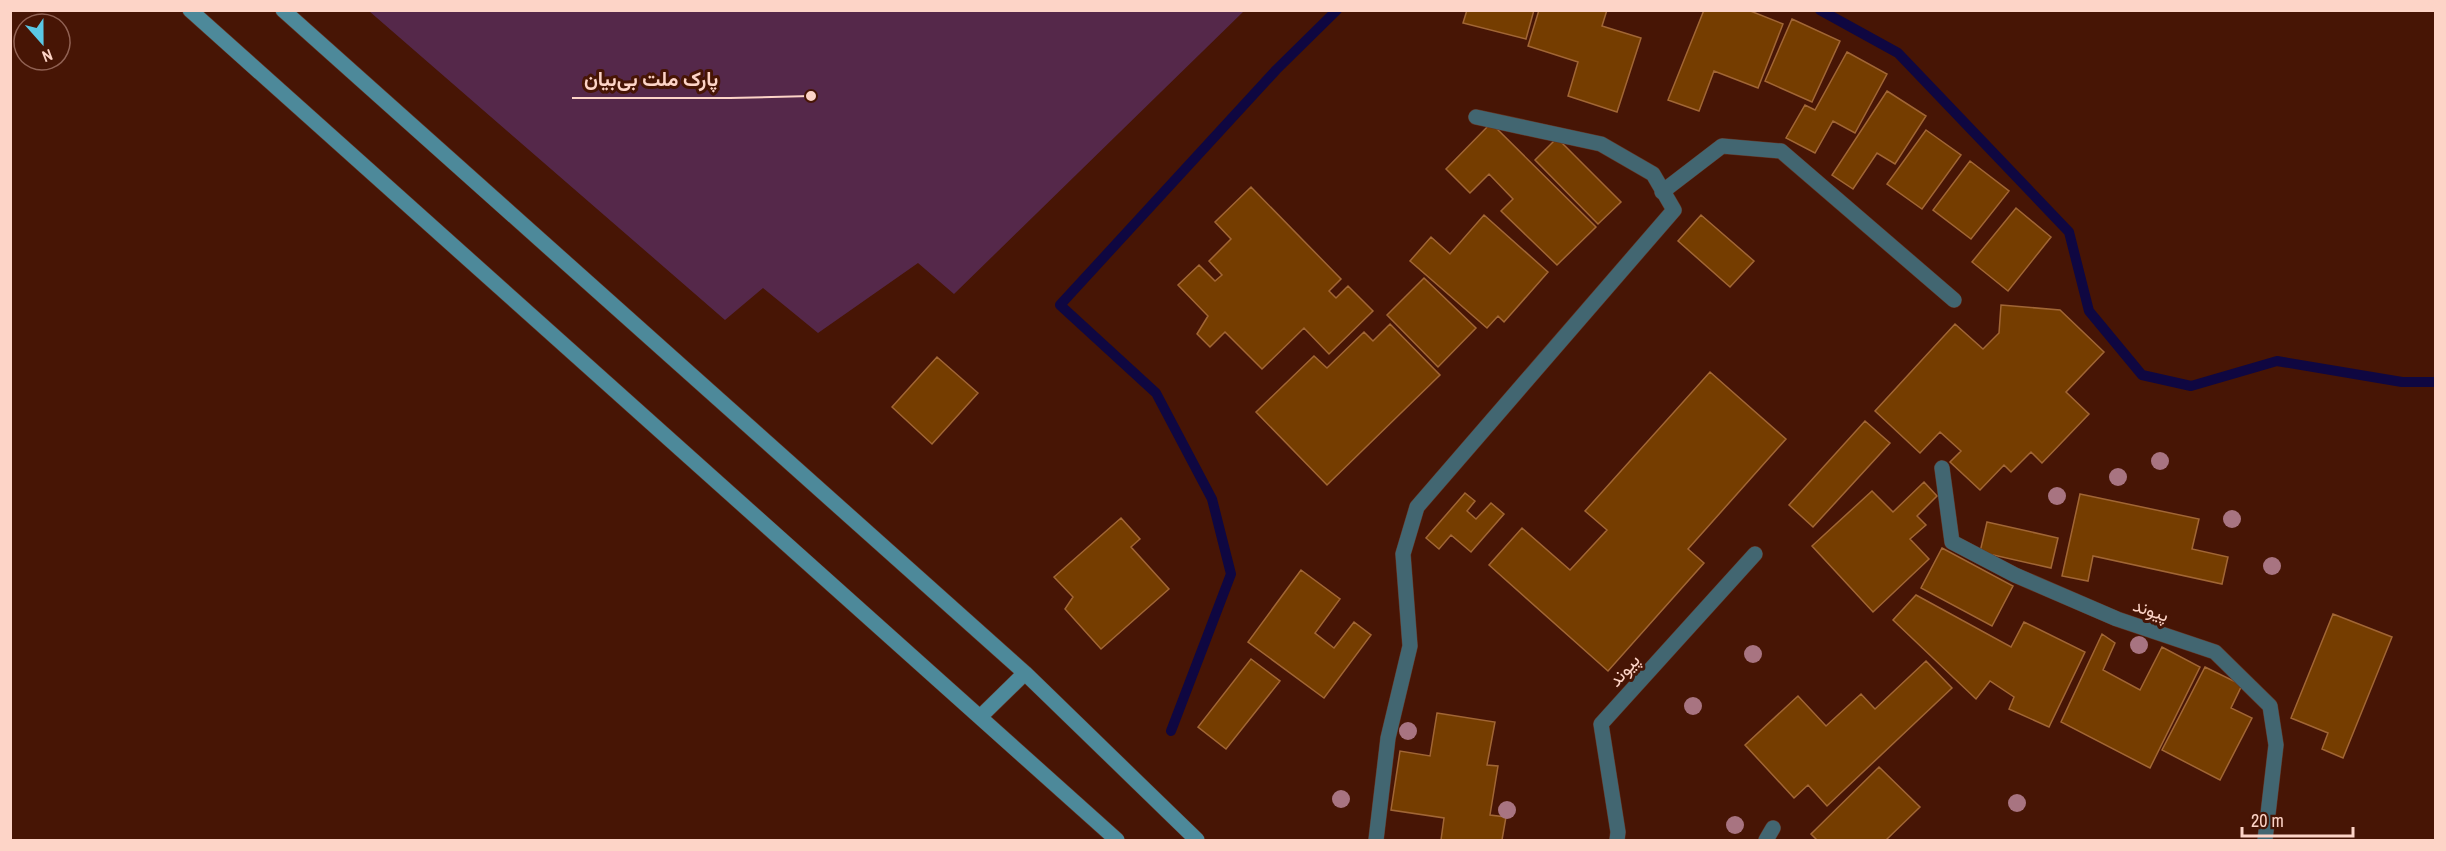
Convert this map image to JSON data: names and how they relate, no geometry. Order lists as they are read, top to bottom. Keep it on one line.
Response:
{"streets":{"lane":["پیوند"]},"places":["پارک ملت بی‌بیان"],"scale_bar":"20 m","north":"bottom"}
